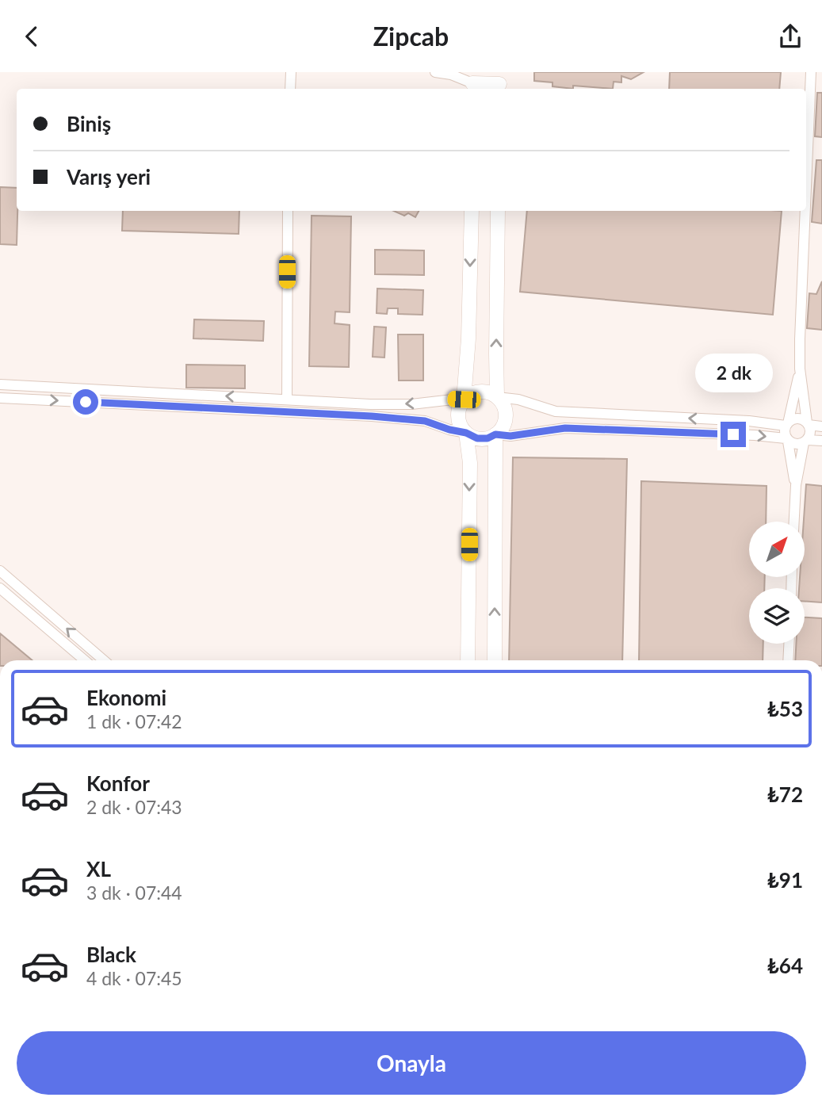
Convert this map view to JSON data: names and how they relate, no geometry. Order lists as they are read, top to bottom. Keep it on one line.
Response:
{"north":"top right","page":{"header":"Zipcab","banner":["Biniş","Varış yeri"],"bubble":"2 dk","list":[{"name":"Ekonomi","note":"1 dk · 07:42","value":"₺53"},{"name":"Konfor","note":"2 dk · 07:43","value":"₺72"},{"name":"XL","note":"3 dk · 07:44","value":"₺91"},{"name":"Black","note":"4 dk · 07:45","value":"₺64"}],"buttons":"Onayla"}}
